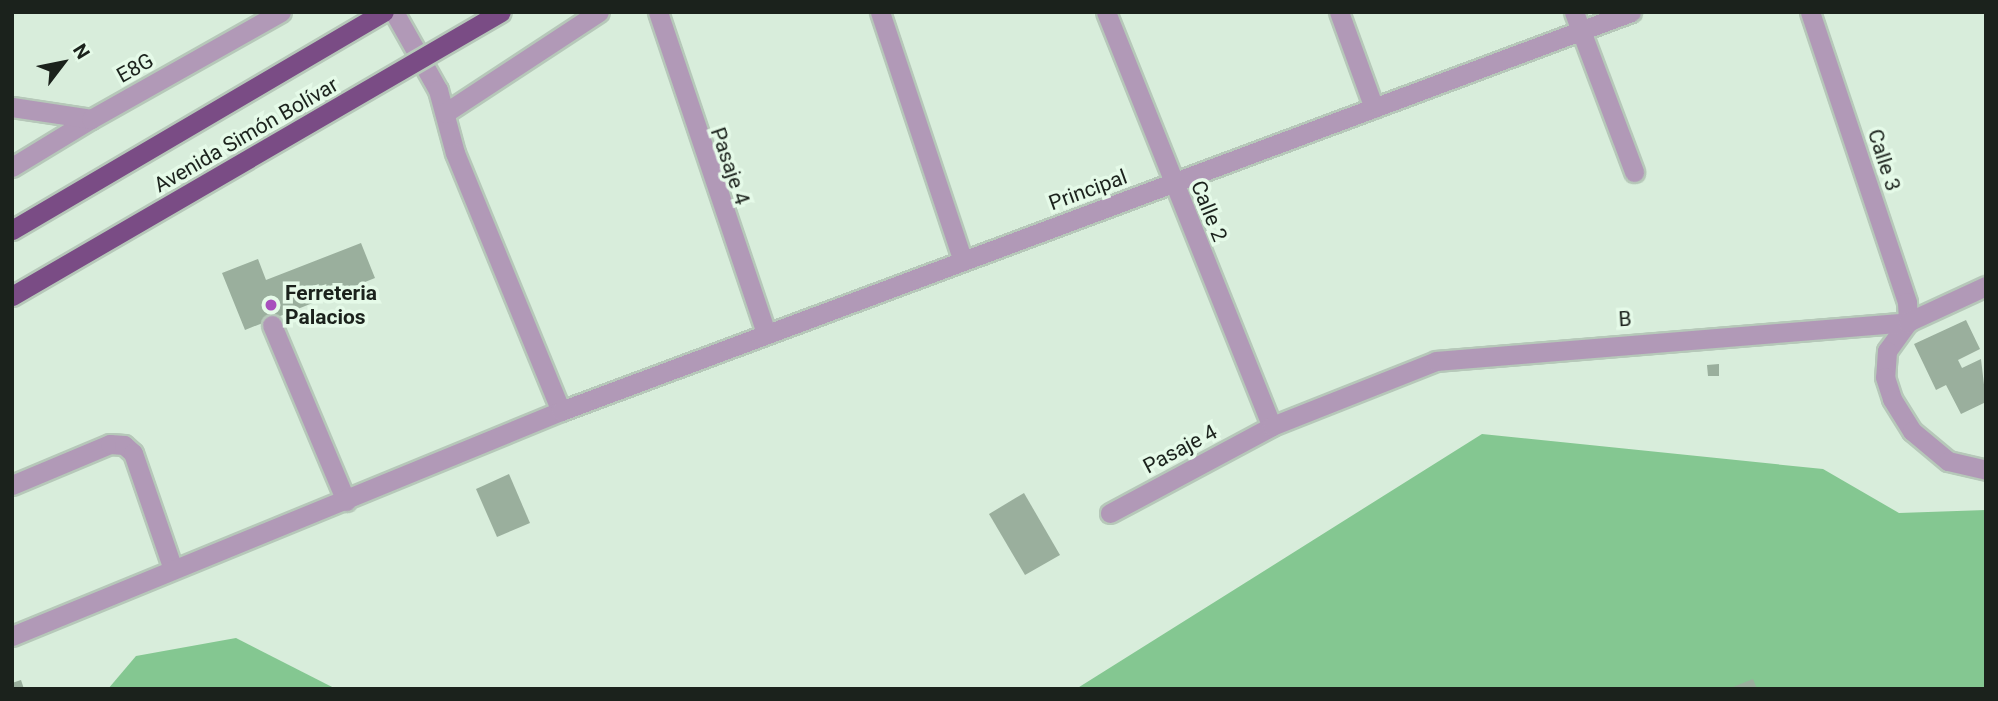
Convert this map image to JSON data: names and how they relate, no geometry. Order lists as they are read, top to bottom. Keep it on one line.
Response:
{"streets":{"highway":["Avenida Simón Bolívar"],"street":["E8G","Calle 3","Pasaje 4","Principal","Calle 2","B"]},"crossings":[["Calle 3","B"],["Pasaje 4","Principal"],["Pasaje 4","Calle 2"],["Pasaje 4","B"],["Principal","Calle 2"],["Calle 2","B"]],"places":["Ferreteria Palacios"],"north":"top right"}
